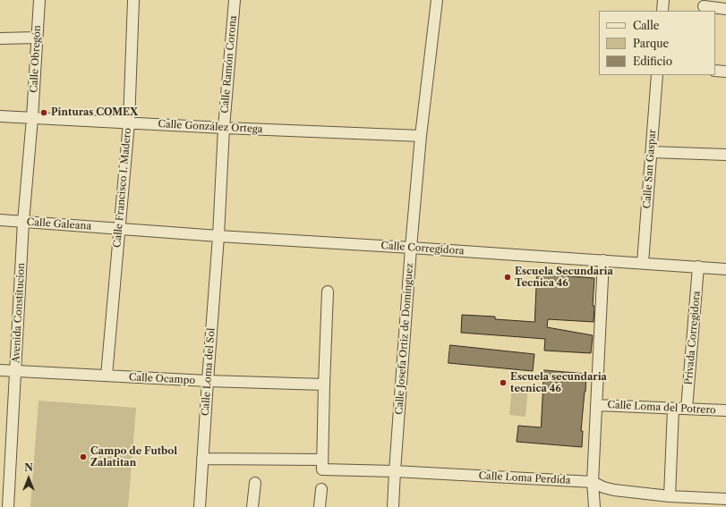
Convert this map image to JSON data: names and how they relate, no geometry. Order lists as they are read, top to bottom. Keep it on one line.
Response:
{"streets":{"street":["Calle Obregón","Calle Ramón Corona","Calle González Ortega","Calle San Gaspar","Calle Francisco I. Madero","Calle Galeana","Calle Corregidora","Avenida Constitucion","Privada Corregidora","Calle Josefa Ortiz de Domínguez","Calle Loma del Sol","Calle Ocampo","Calle Loma del Potrero","Calle Loma Perdida"]},"crossings":[["Calle Obregón","Calle González Ortega"],["Calle Obregón","Avenida Constitucion"],["Calle Ramón Corona","Calle González Ortega"],["Calle Ramón Corona","Calle Corregidora"],["Calle Ramón Corona","Calle Loma del Sol"],["Calle González Ortega","Calle Francisco I. Madero"],["Calle González Ortega","Avenida Constitucion"],["Calle González Ortega","Calle Josefa Ortiz de Domínguez"],["Calle San Gaspar","Calle Corregidora"],["Calle Francisco I. Madero","Calle Galeana"],["Calle Francisco I. Madero","Calle Corregidora"],["Calle Francisco I. Madero","Calle Ocampo"],["Calle Galeana","Calle Corregidora"],["Calle Galeana","Avenida Constitucion"],["Calle Corregidora","Privada Corregidora"],["Calle Corregidora","Calle Josefa Ortiz de Domínguez"],["Calle Corregidora","Calle Loma del Sol"],["Avenida Constitucion","Calle Ocampo"],["Privada Corregidora","Calle Loma del Potrero"],["Calle Josefa Ortiz de Domínguez","Calle Loma Perdida"],["Calle Loma del Sol","Calle Ocampo"],["Calle Loma del Sol","Calle Loma Perdida"]],"places":["Pinturas COMEX","Escuela Secundaria Tecnica 46","Escuela secundaria tecnica 46","Campo de Futbol Zalatitan"],"legend":["Calle","Parque","Edificio"],"north":"top"}
